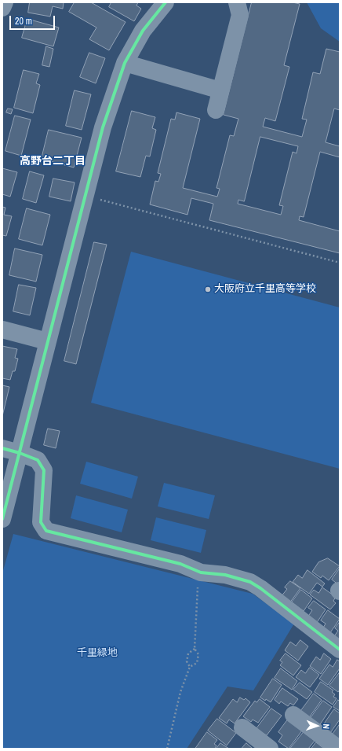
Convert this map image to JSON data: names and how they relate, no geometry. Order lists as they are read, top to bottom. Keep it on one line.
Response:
{"districts":["高野台二丁目"],"parks":["千里緑地"],"places":["大阪府立千里高等学校"],"scale_bar":"20 m","north":"right"}
